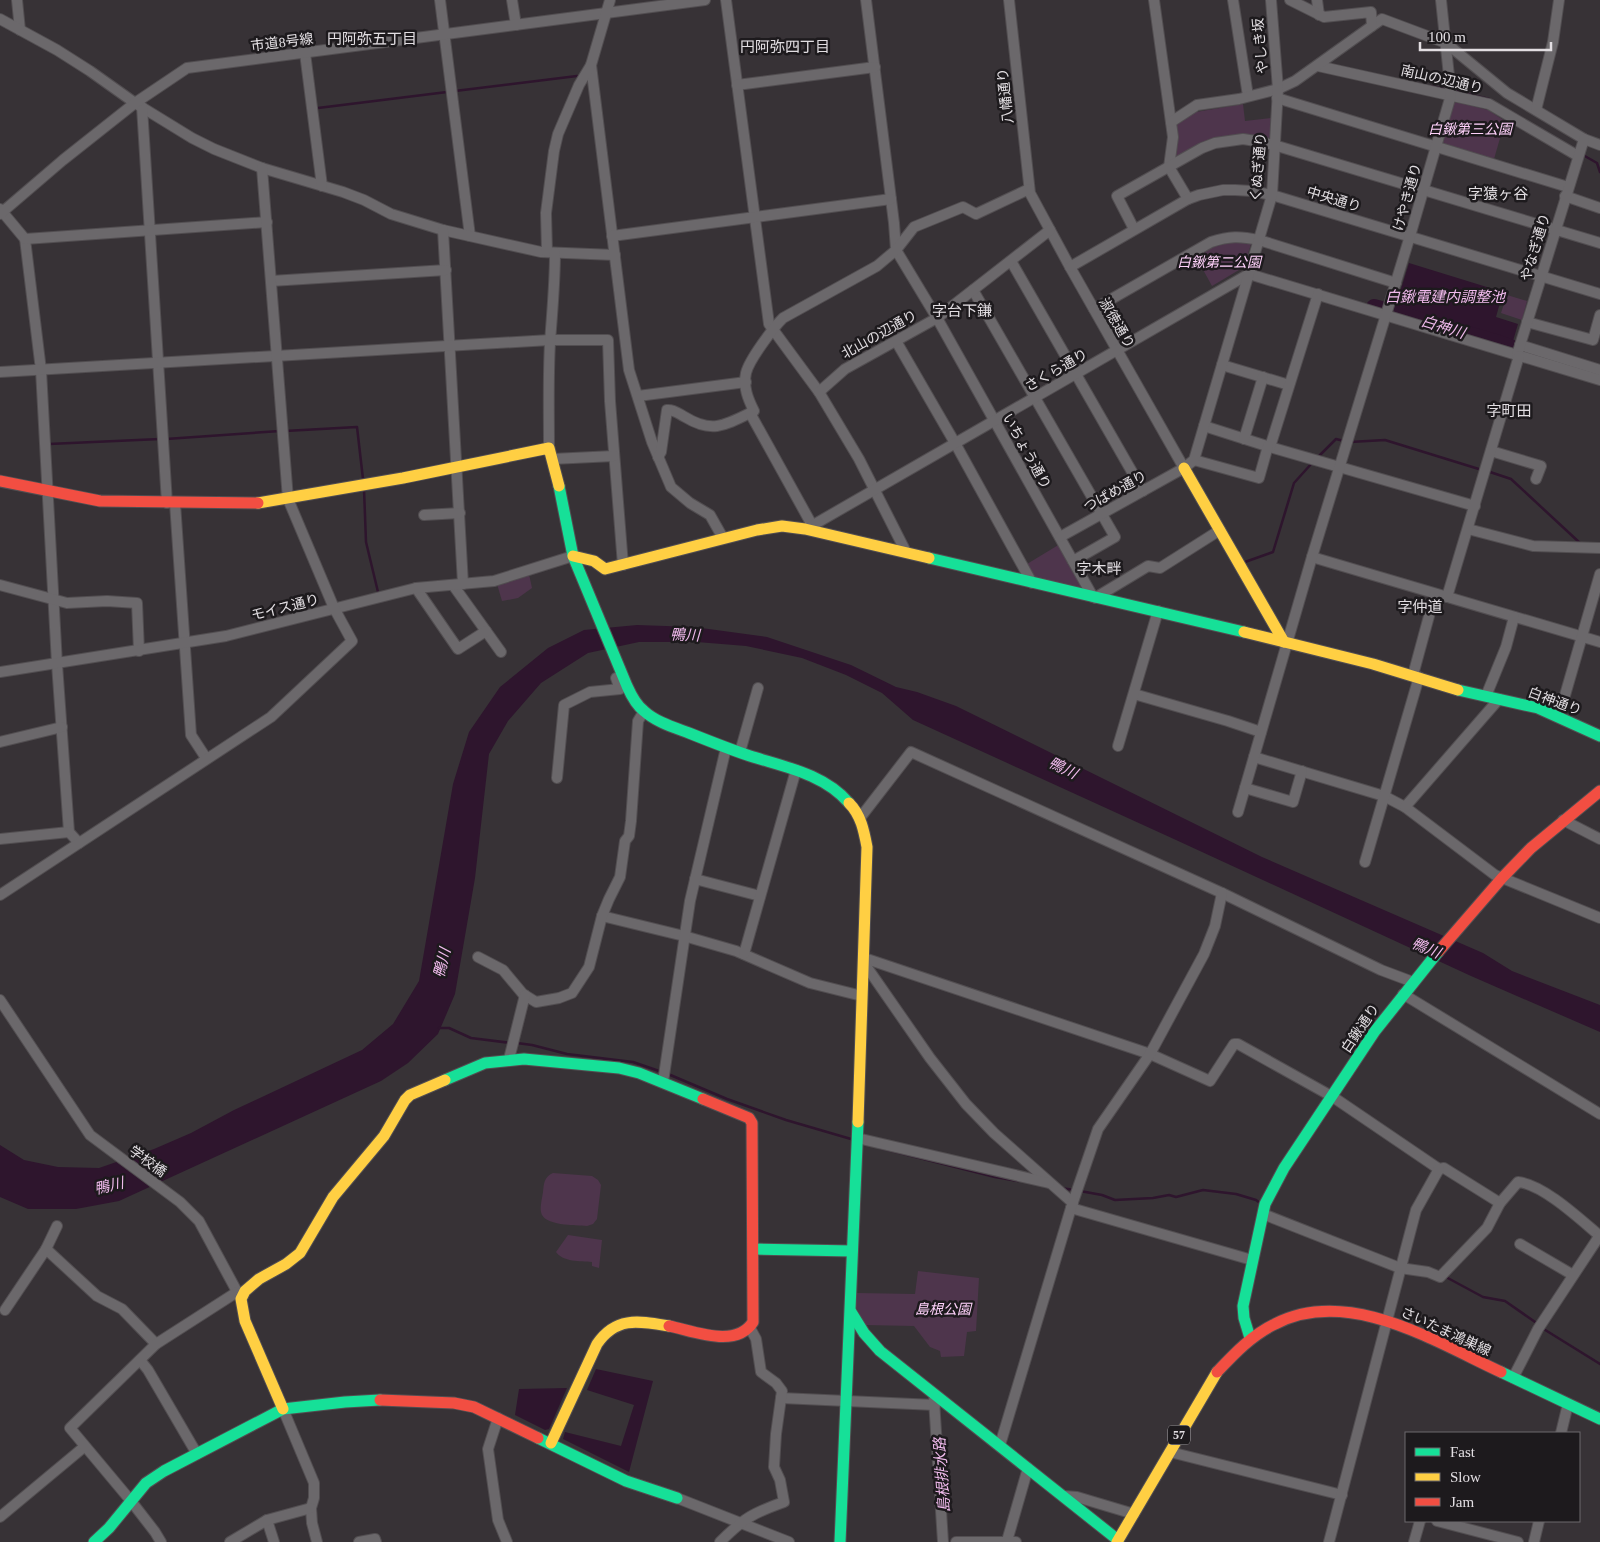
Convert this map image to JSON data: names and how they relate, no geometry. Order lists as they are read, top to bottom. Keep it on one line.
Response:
{"streets":{"street":["市道8号線","やしき坂","南山の辺通り","八幡通り","くぬぎ通り","けやき通り","中央通り","やなぎ通り","淑徳通り","北山の辺通り","さくら通り","いちょう通り","つばめ通り","モイス通り","白神通り","白鍬通り","学校橋","さいたま鴻巣線","57"]},"crossings":[["やしき坂","くぬぎ通り"],["南山の辺通り","けやき通り"],["南山の辺通り","やなぎ通り"],["八幡通り","淑徳通り"],["くぬぎ通り","中央通り"],["くぬぎ通り","さくら通り"],["くぬぎ通り","つばめ通り"],["けやき通り","中央通り"],["けやき通り","白神通り"],["中央通り","やなぎ通り"],["中央通り","淑徳通り"],["淑徳通り","北山の辺通り"],["淑徳通り","さくら通り"],["淑徳通り","つばめ通り"],["北山の辺通り","いちょう通り"],["さくら通り","いちょう通り"],["さくら通り","白神通り"],["いちょう通り","つばめ通り"],["いちょう通り","白神通り"],["モイス通り","白神通り"],["白鍬通り","さいたま鴻巣線"]],"districts":["円阿弥五丁目","円阿弥四丁目","字猿ヶ谷","字台下鎌","字町田","字木畔","字仲道"],"water":["白鍬電建内調整池","白神川","鴨川","島根排水路"],"parks":["白鍬第三公園","白鍬第二公園","島根公園"],"legend":["Fast","Slow","Jam"],"scale_bar":"100 m"}
